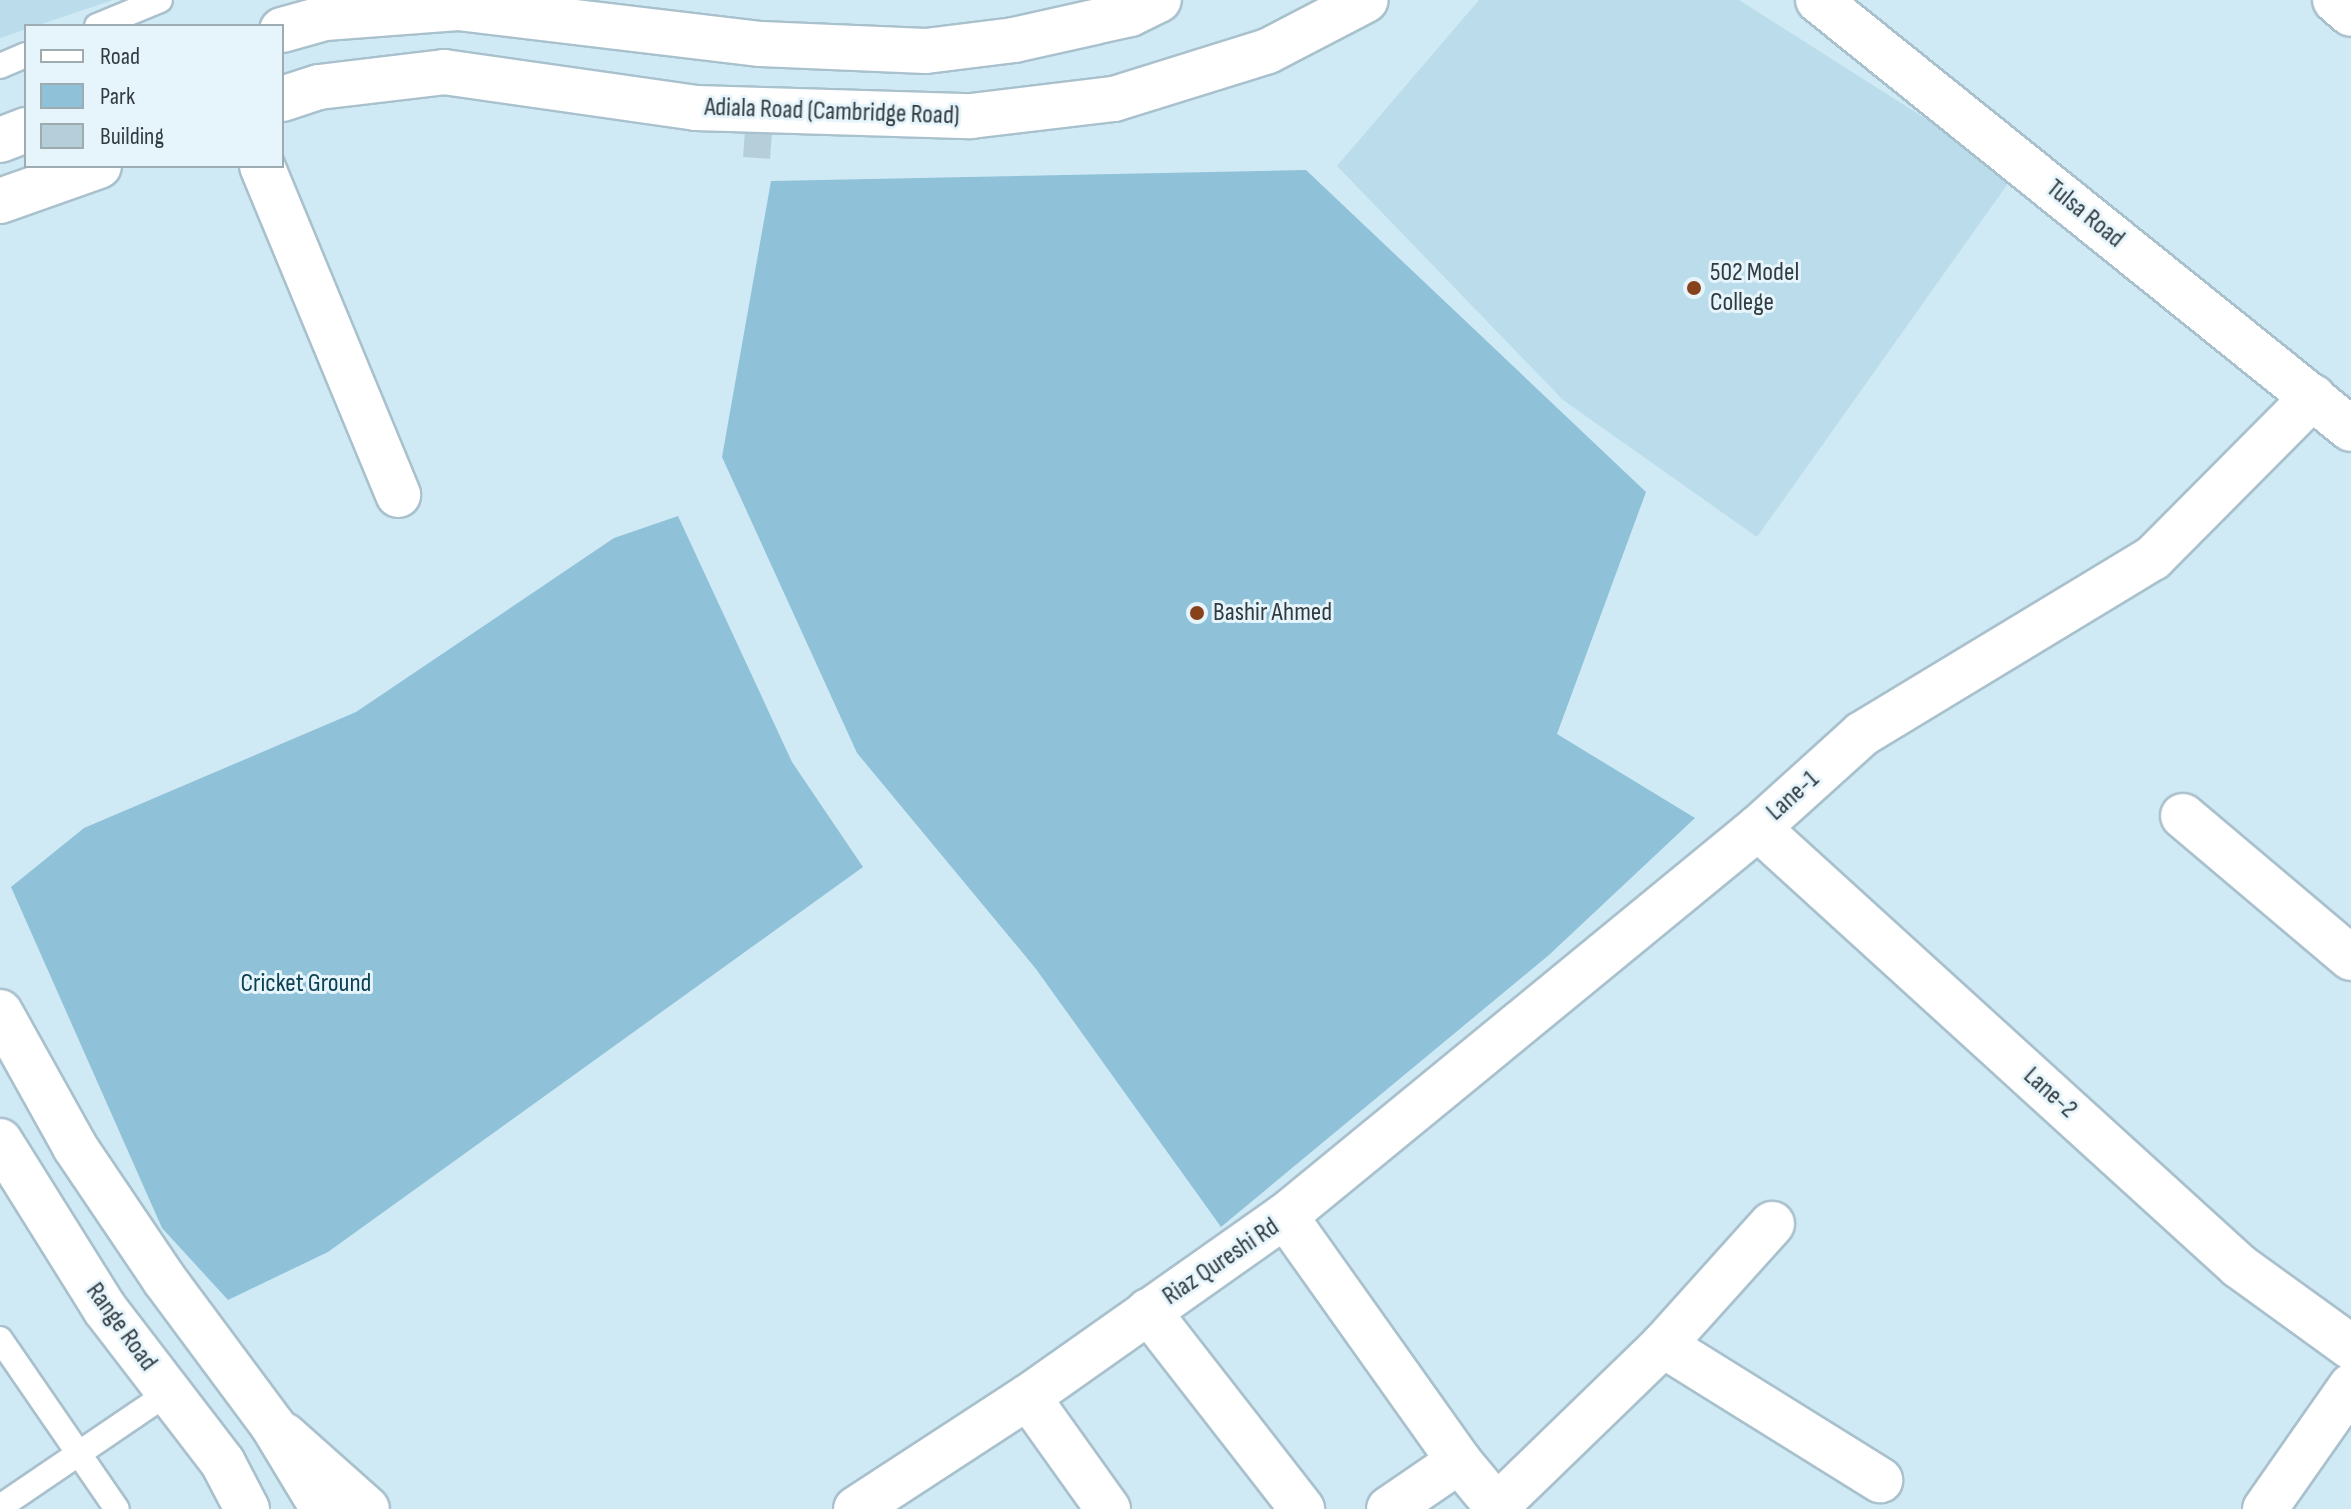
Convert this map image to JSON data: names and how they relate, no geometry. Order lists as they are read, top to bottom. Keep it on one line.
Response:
{"streets":{"street":["Adiala Road (Cambridge Road)","Tulsa Road","Lane-1","Lane-2","Riaz Qureshi Rd","Range Road"]},"crossings":[["Tulsa Road","Lane-1"],["Lane-1","Lane-2"],["Lane-1","Riaz Qureshi Rd"]],"parks":["Cricket Ground"],"places":["502 Model College","Bashir Ahmed"],"legend":["Road","Park","Building"]}
